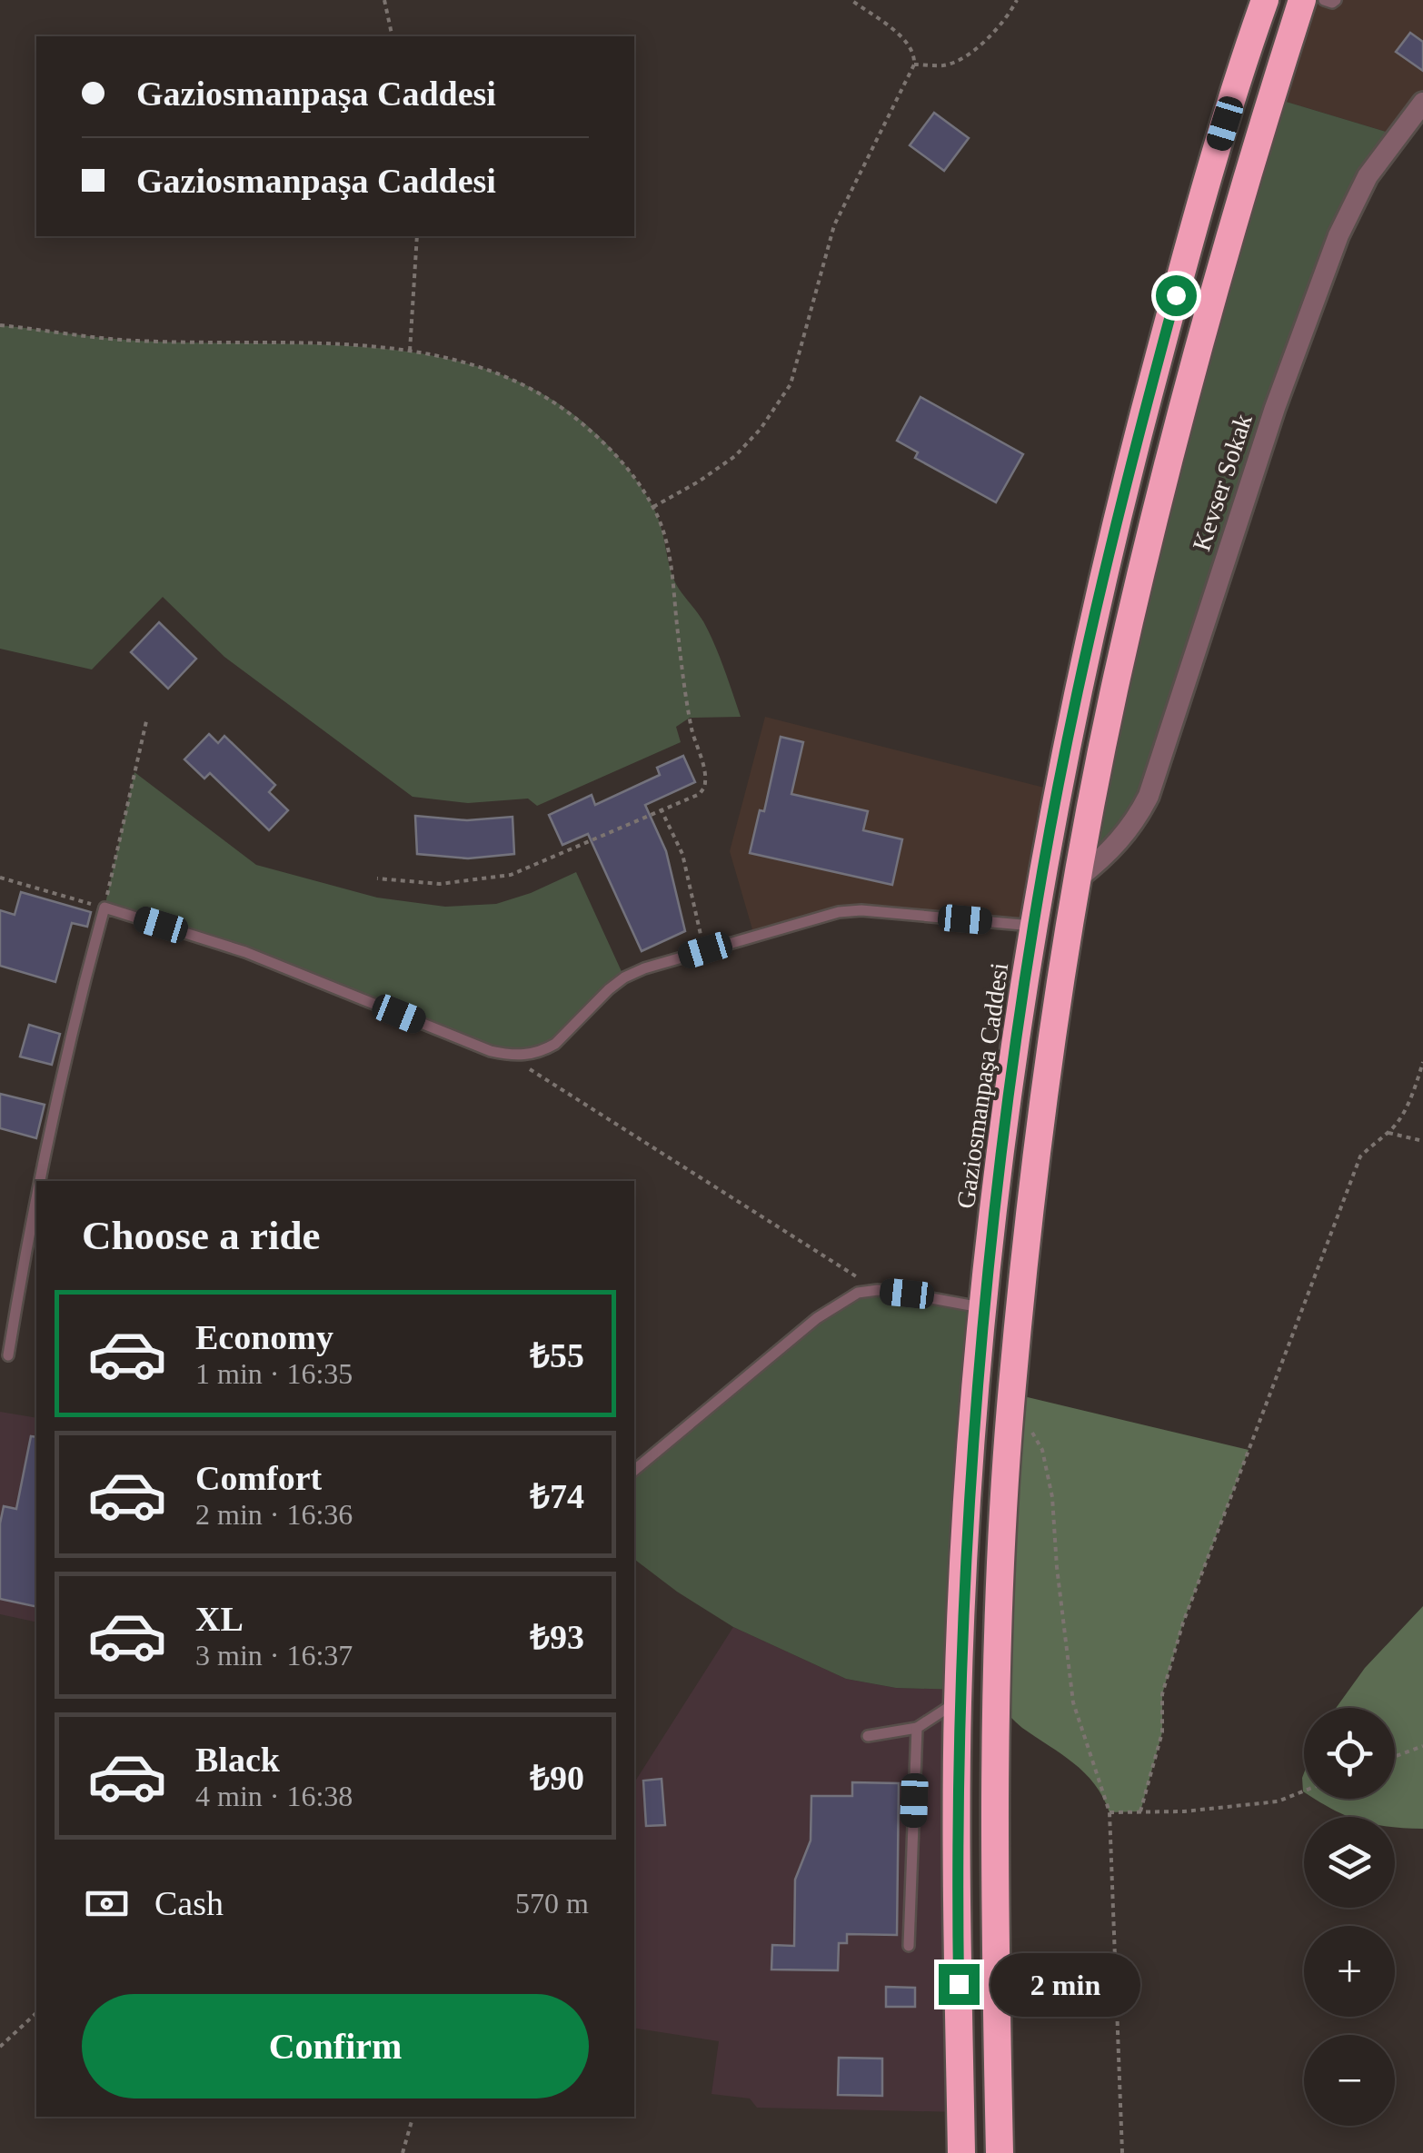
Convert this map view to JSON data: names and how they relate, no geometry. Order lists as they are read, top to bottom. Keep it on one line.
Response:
{"streets":{"highway":["Gaziosmanpaşa Caddesi"],"street":["Kevser Sokak"]},"page":{"banner":["Gaziosmanpaşa Caddesi","Gaziosmanpaşa Caddesi"],"heading":"Choose a ride","list":[{"name":"Economy","note":"1 min · 16:35","value":"₺55"},{"name":"Comfort","note":"2 min · 16:36","value":"₺74"},{"name":"XL","note":"3 min · 16:37","value":"₺93"},{"name":"Black","note":"4 min · 16:38","value":"₺90"}],"map_buttons":["+","−"],"pay":["Cash","570 m"],"bubble":"2 min","buttons":"Confirm"}}
